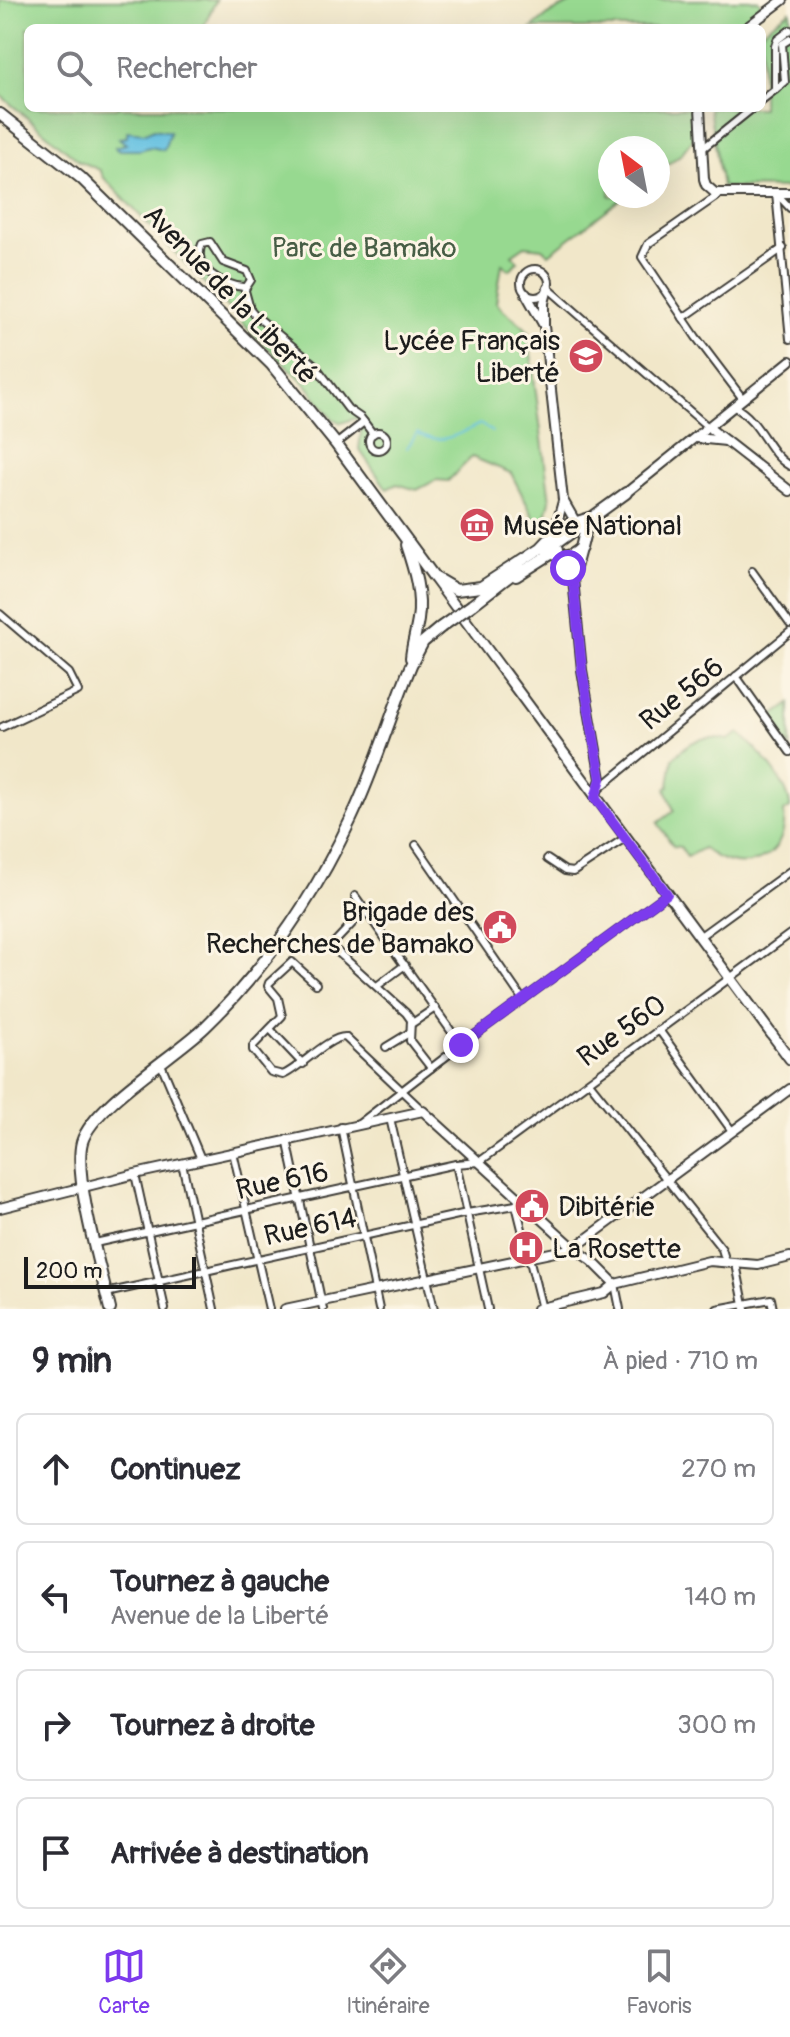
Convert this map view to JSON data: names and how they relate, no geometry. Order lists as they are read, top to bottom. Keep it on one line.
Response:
{"streets":{"highway":["Avenue de la Liberté"],"street":["Rue 566","Rue 560","Rue 616","Rue 614"]},"crossings":[["Rue 560","Rue 616"]],"parks":["Parc de Bamako"],"places":{"school or university":["Lycée Français Liberté"],"museum":["Musée National"],"public building":["Brigade des Recherches de Bamako","Dibitérie"],"hospital":["La Rosette"]},"scale_bar":"200 m","north":"top left","page":{"search":"Rechercher","scale":"200 m","heading":["9 min","À pied · 710 m"],"list":[["Continuez","270 m"],["Tournez à gauche","Avenue de la Liberté","140 m"],["Tournez à droite","300 m"],"Arrivée à destination"],"nav":["Carte","Itinéraire","Favoris"]}}
